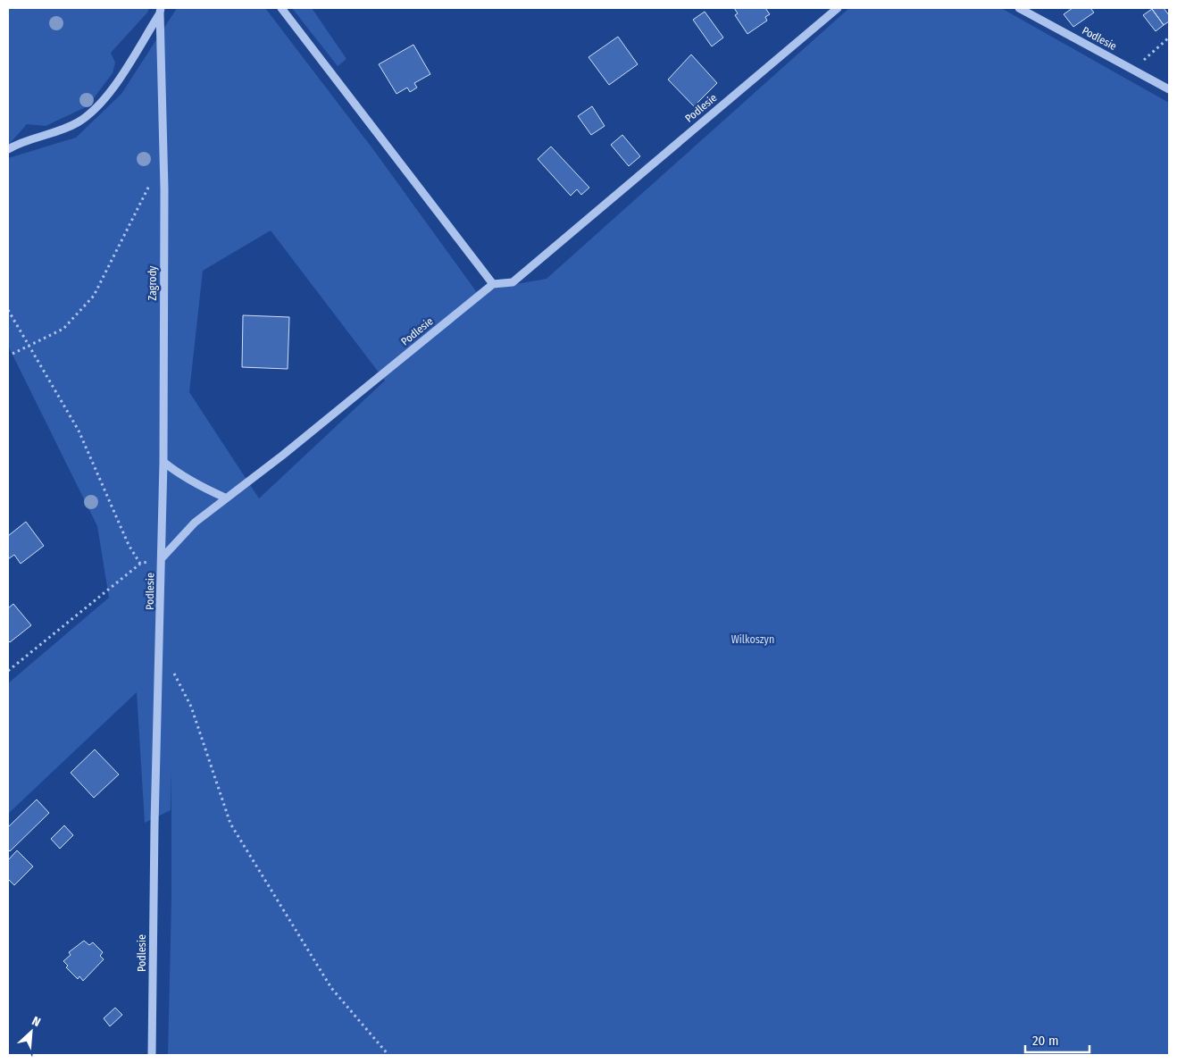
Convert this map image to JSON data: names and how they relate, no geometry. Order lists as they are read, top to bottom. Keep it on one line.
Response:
{"streets":{"street":["Podlesie","Zagrody"]},"crossings":[["Podlesie","Zagrody"]],"parks":["Wilkoszyn"],"scale_bar":"20 m","north":"top right"}
